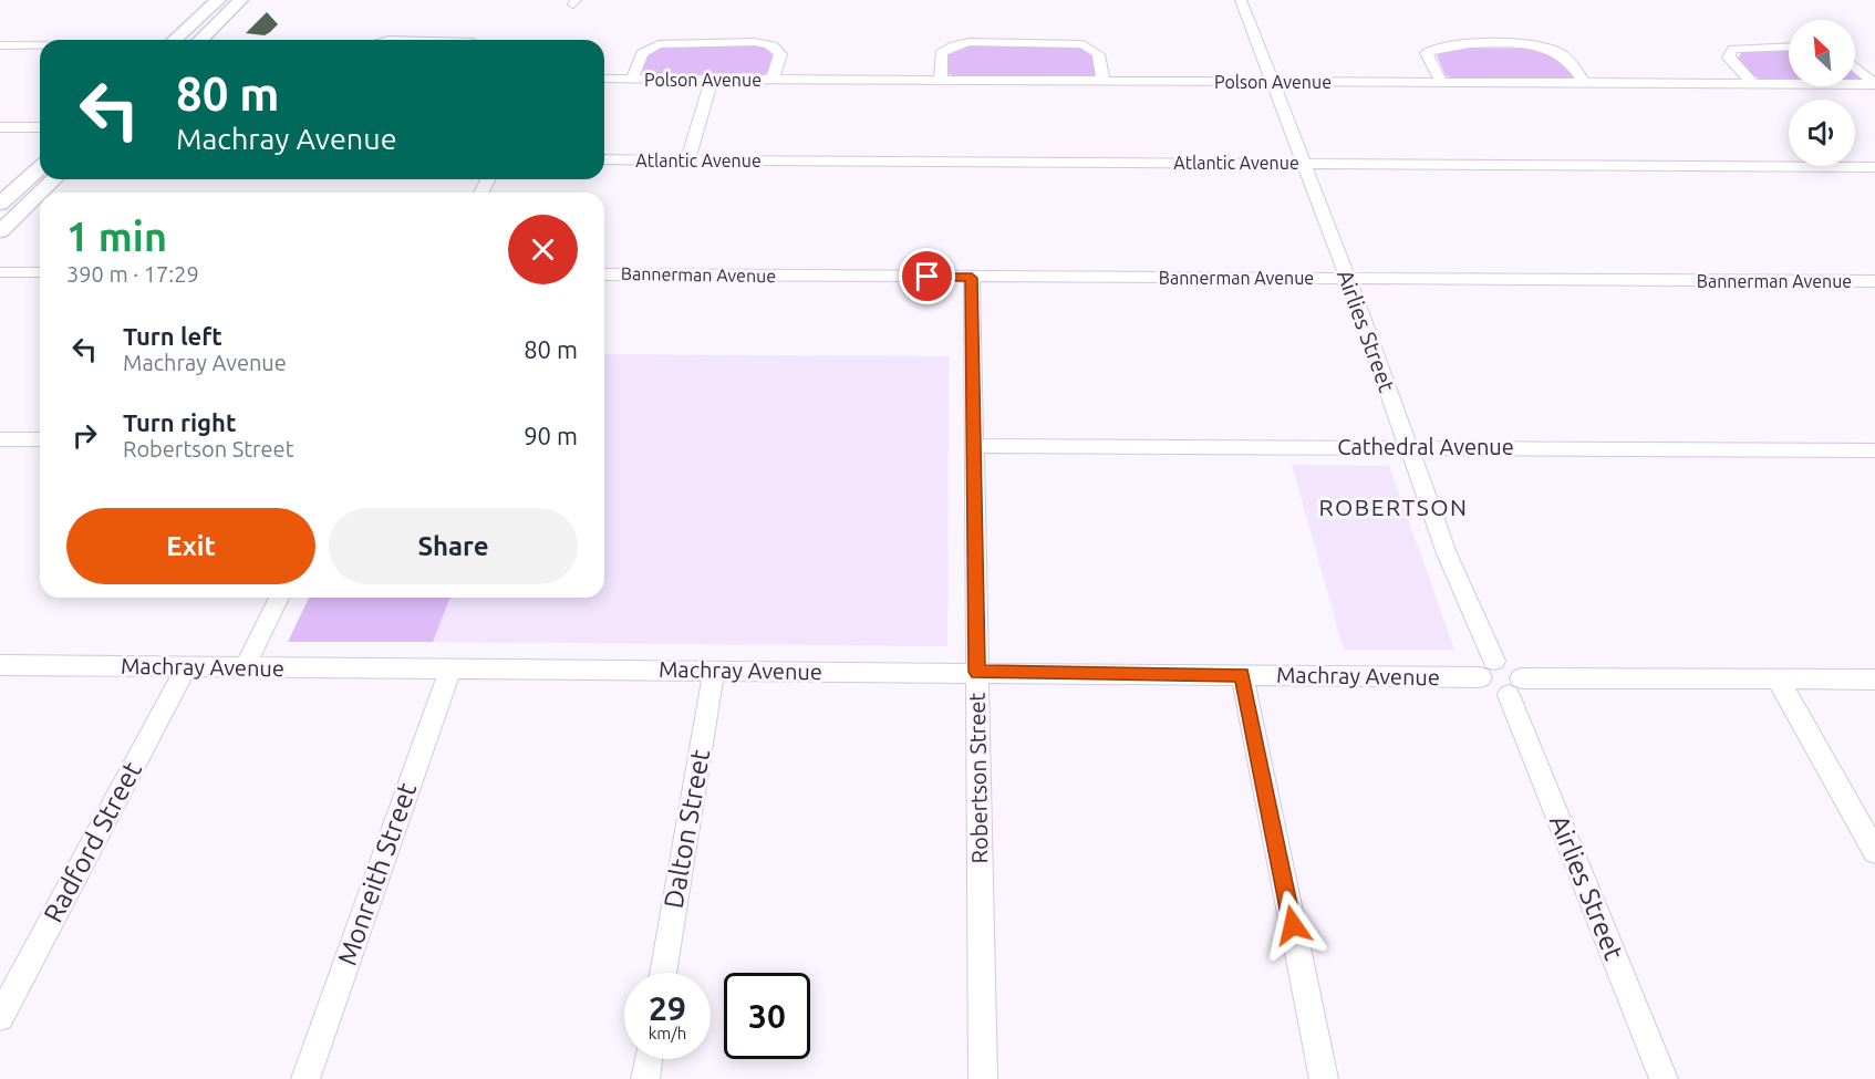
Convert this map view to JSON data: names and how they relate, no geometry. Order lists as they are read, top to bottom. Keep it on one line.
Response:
{"streets":{"street":["Polson Avenue","Atlantic Avenue","Bannerman Avenue","Airlies Street","Cathedral Avenue","Machray Avenue","Robertson Street","Dalton Street","Radford Street","Monreith Street"]},"crossings":[["Polson Avenue","Airlies Street"],["Atlantic Avenue","Airlies Street"],["Bannerman Avenue","Airlies Street"],["Bannerman Avenue","Robertson Street"],["Airlies Street","Cathedral Avenue"],["Airlies Street","Machray Avenue"],["Cathedral Avenue","Robertson Street"],["Machray Avenue","Robertson Street"],["Machray Avenue","Dalton Street"],["Machray Avenue","Radford Street"],["Machray Avenue","Monreith Street"]],"districts":["ROBERTSON"],"north":"top left","page":{"turn":["80 m","Machray Avenue"],"heading":["1 min","390 m · 17:29"],"list":[{"name":"Turn left","note":"Machray Avenue","value":"80 m"},{"name":"Turn right","note":"Robertson Street","value":"90 m"}],"buttons":["Exit","Share"],"speed":"29 km/h","limit":"30"}}
